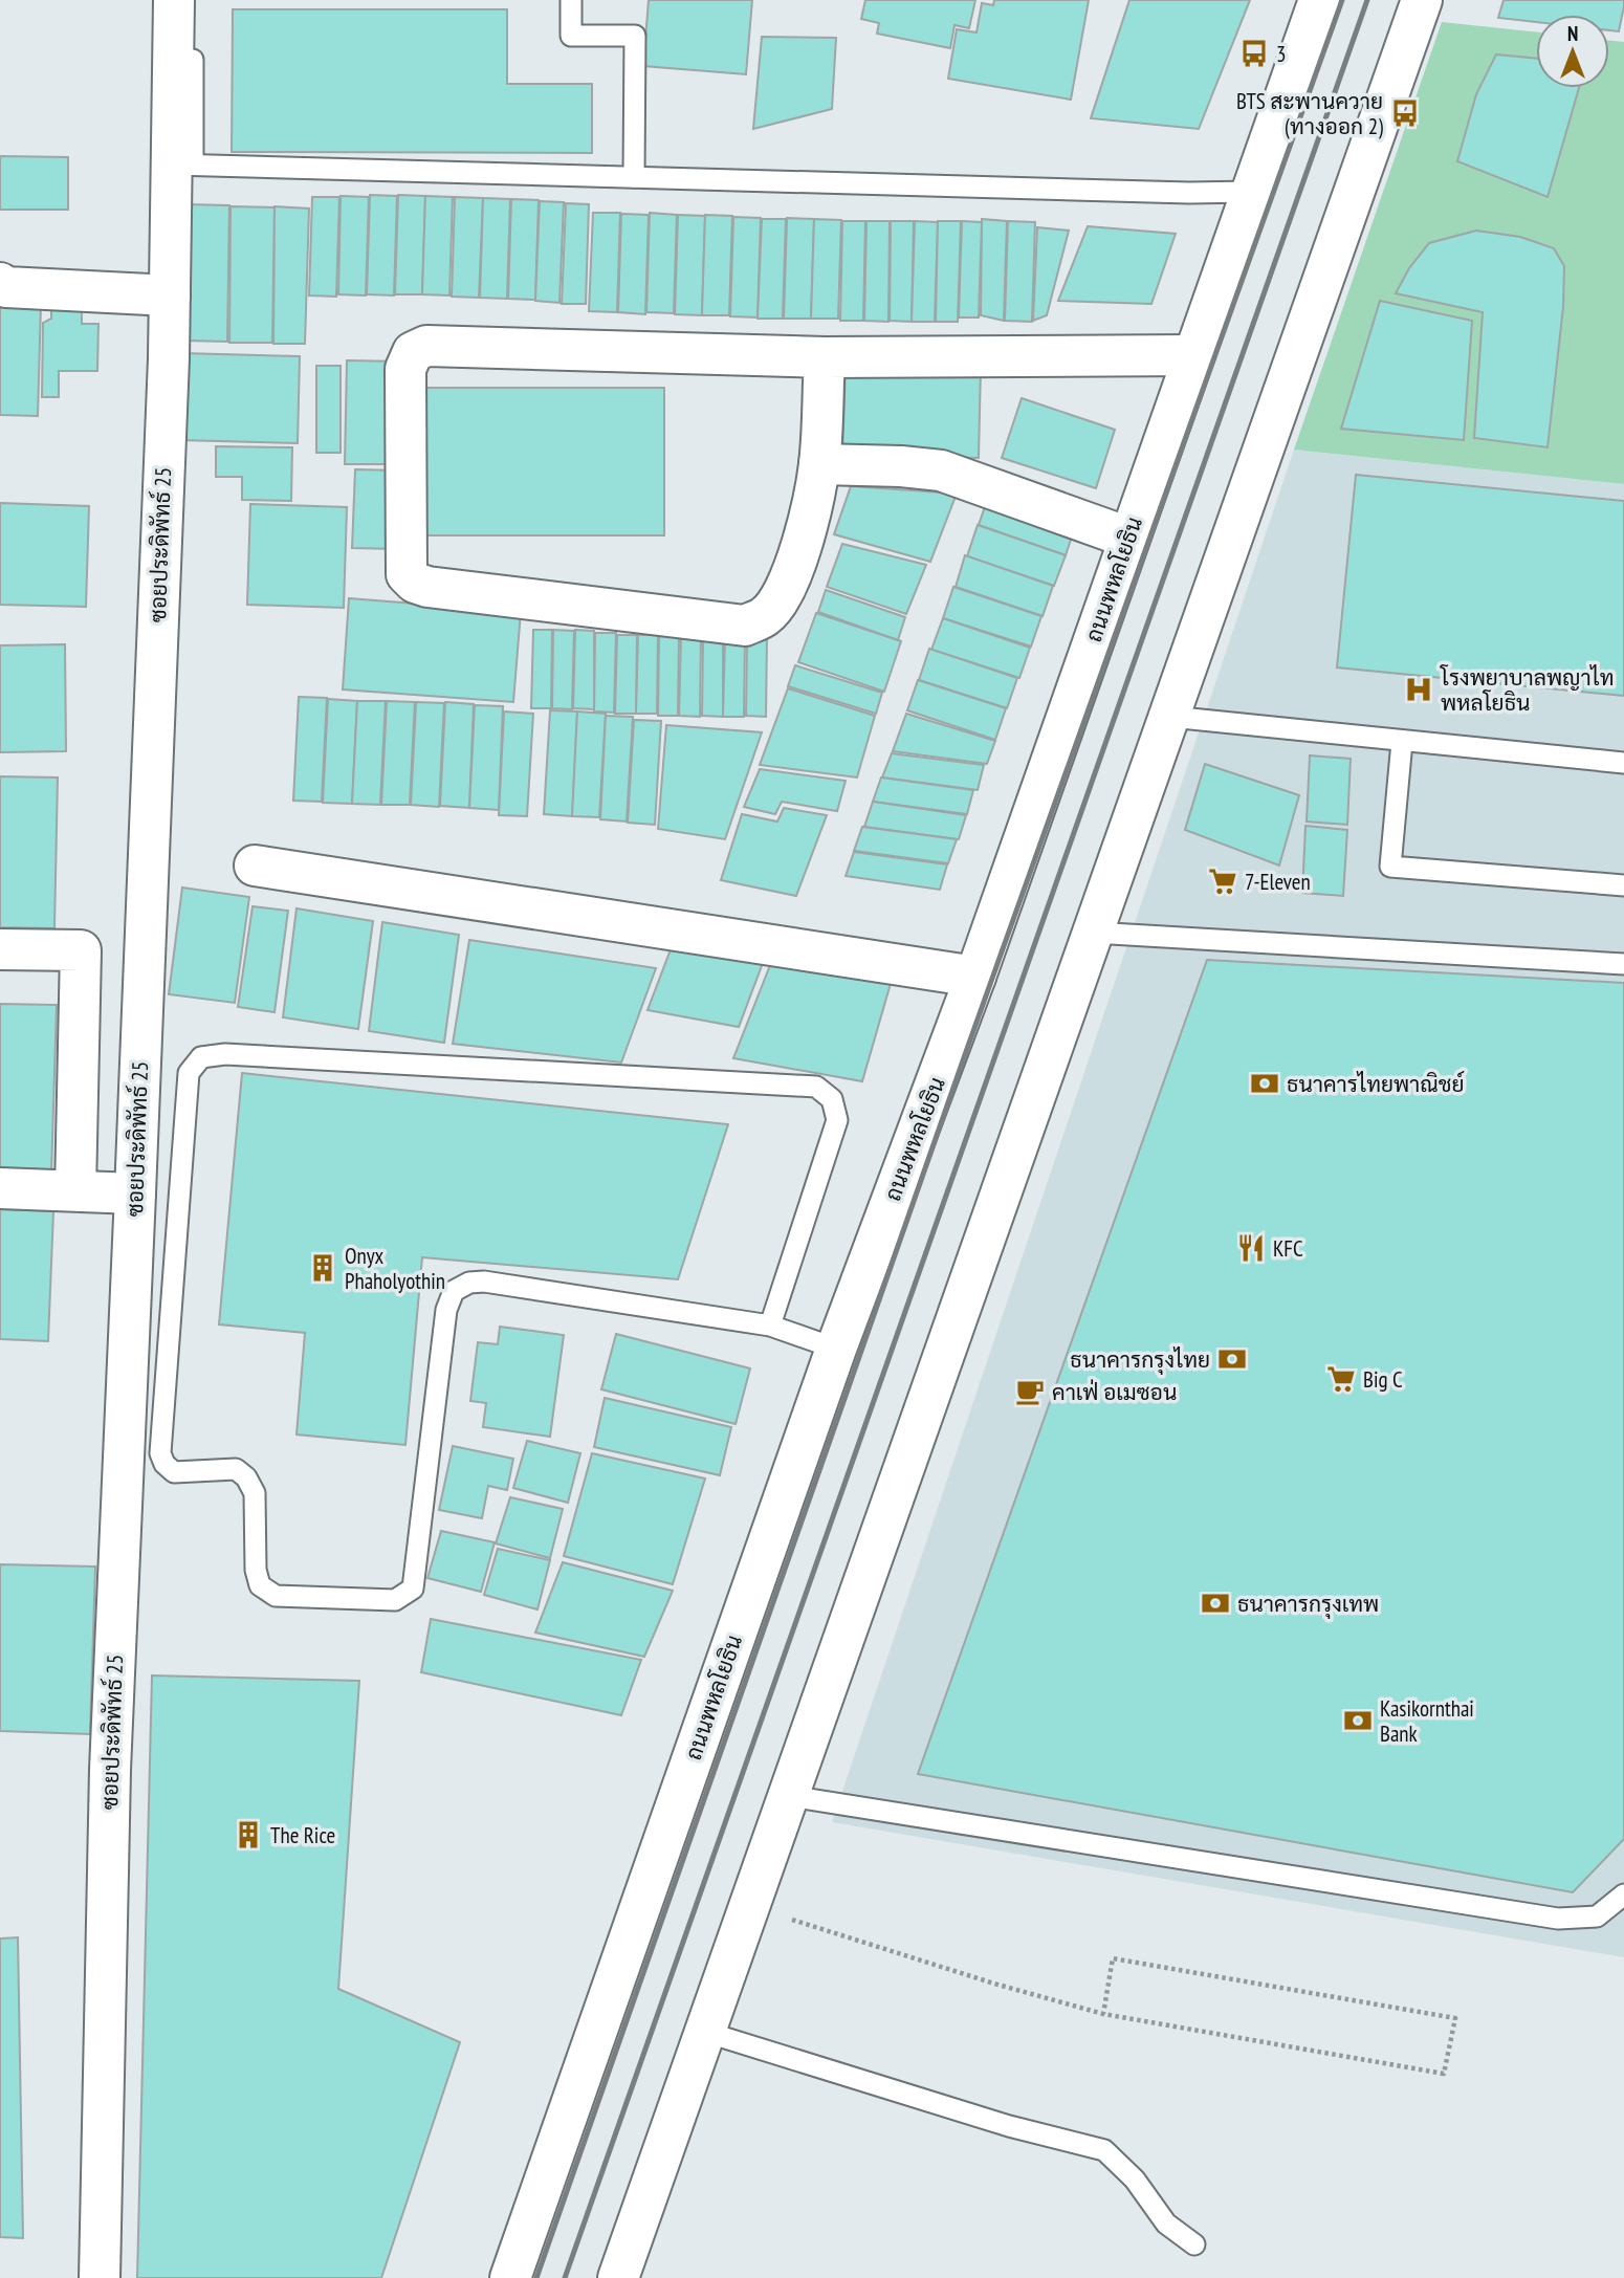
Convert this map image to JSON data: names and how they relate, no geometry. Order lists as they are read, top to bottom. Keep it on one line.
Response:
{"streets":{"street":["ซอยประดิพัทธ์ 25","ถนนพหลโยธิน"]},"places":{"bus stop":["3","BTS สะพานควาย (ทางออก 2)"],"hospital":["โรงพยาบาลพญาไท พหลโยธิน"],"supermarket":["7-Eleven","Big C"],"bank":["ธนาคารไทยพาณิชย์","ธนาคารกรุงไทย","ธนาคารกรุงเทพ","Kasikornthai Bank"],"restaurant":["KFC"],"building":["Onyx Phaholyothin","The Rice"],"cafe":["คาเฟ่ อเมซอน"]},"north":"top"}
